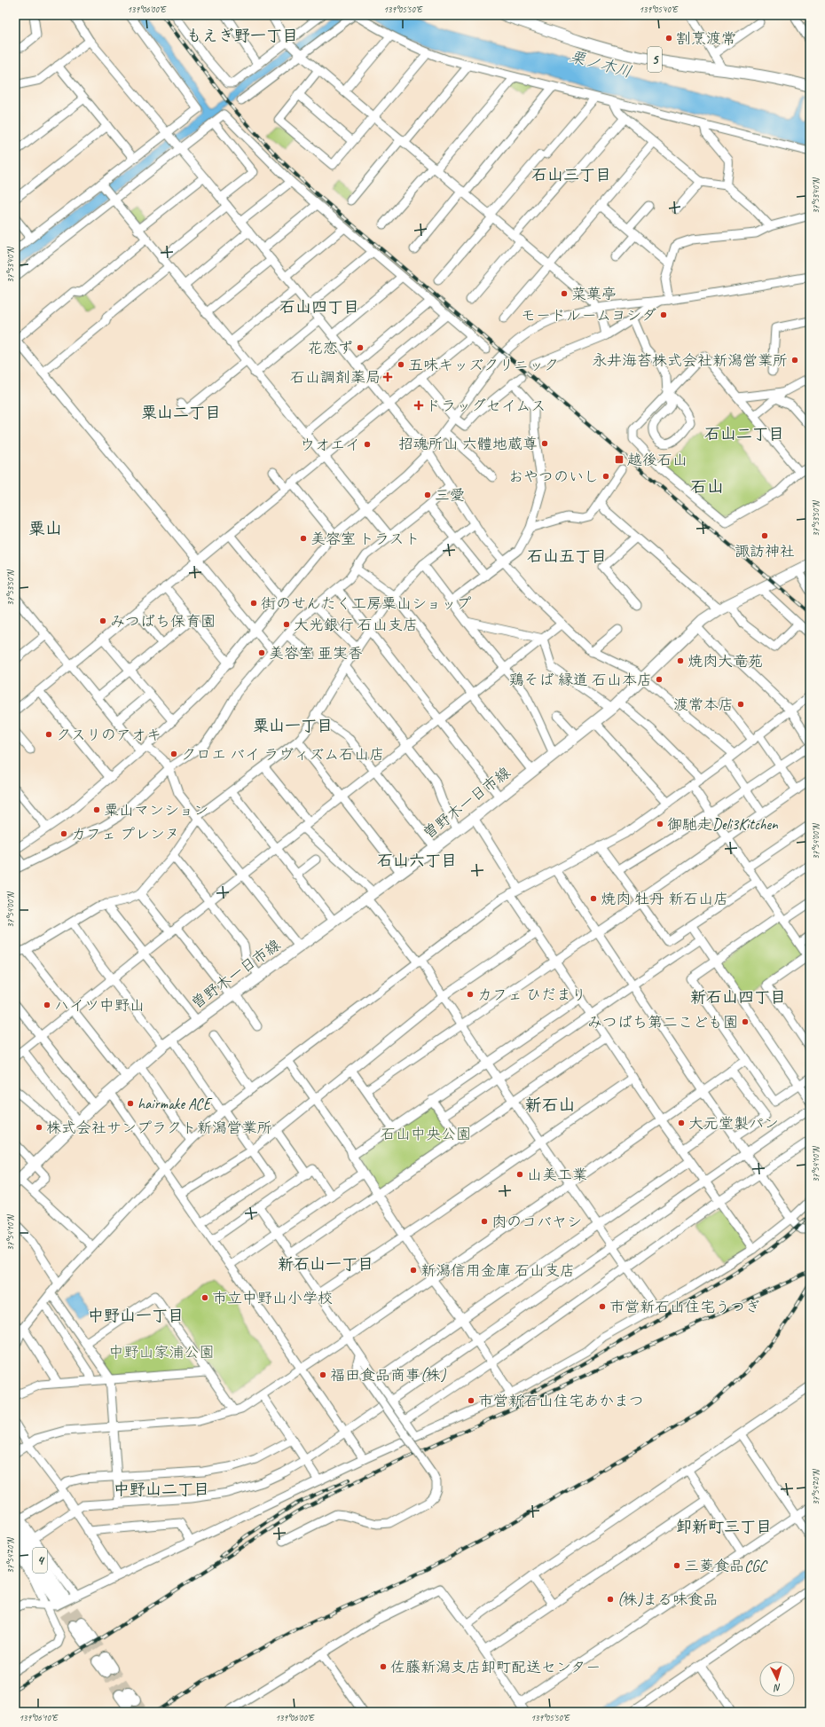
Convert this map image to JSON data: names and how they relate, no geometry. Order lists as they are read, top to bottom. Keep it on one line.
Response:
{"streets":{"main road":["5","曽野木一日市線","4"]},"districts":["もえぎ野一丁目","石山三丁目","石山四丁目","粟山二丁目","石山二丁目","石山","粟山","石山五丁目","粟山一丁目","石山六丁目","新石山四丁目","新石山","新石山一丁目","中野山一丁目","中野山二丁目","卸新町三丁目"],"water":["栗ノ木川"],"parks":["石山中央公園","中野山家浦公園"],"places":{"other":["割烹渡常","菜菓亭","モードルームヨシダ","花恋ず","永井海苔株式会社新潟営業所","五味キッズクリニック","招魂所山 六體地蔵尊","ウオエイ","おやつのいし","三愛","諏訪神社","美容室 トラスト","街のせんたく工房粟山ショップ","みつばち保育園","大光銀行 石山支店","美容室 亜実香","焼肉大竜苑","鶏そば 縁道 石山本店","渡常本店","クスリのアオキ","クロエ バイ ラヴィズム石山店","粟山マンション","御馳走Deli3Kitchen","カフェ プレンヌ","焼肉 牡丹 新石山店","カフェ ひだまり","ハイツ中野山","みつばち第二こども園","hairmake ACE","大元堂製パン","株式会社サンプラクト新潟営業所","山美工業","肉のコバヤシ","新潟信用金庫 石山支店","市立中野山小学校","市営新石山住宅うつぎ","福田食品商事(株)","市営新石山住宅あかまつ","三菱食品CGC","(株)まる味食品","佐藤新潟支店卸町配送センター"],"health":["石山調剤薬局","ドラッグセイムス"],"transit":["越後石山"]},"north":"bottom","coordinates":["139°06'00\"E","139°05'50\"E","139°05'40\"E","37°53'40\"N","37°53'50\"N","37°54'00\"N","37°54'10\"N","37°54'20\"N","139°06'10\"E"]}
